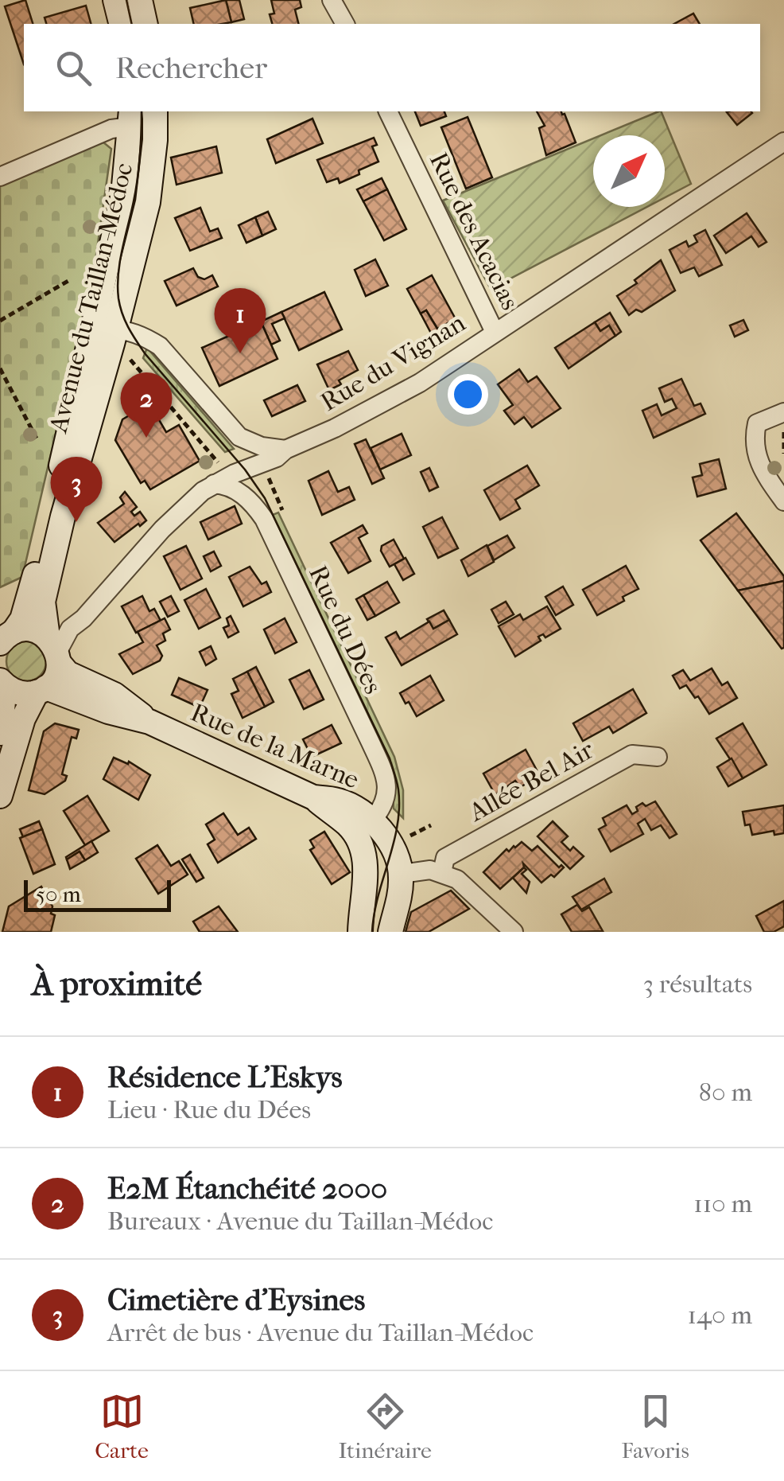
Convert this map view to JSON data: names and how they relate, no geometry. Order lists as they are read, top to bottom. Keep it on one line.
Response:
{"streets":{"street":["Rue des Acacias","Avenue du Taillan-Médoc","Rue du Vignan","Rue du Dées","Rue de la Marne","Allée Bel Air"]},"crossings":[["Rue des Acacias","Rue du Vignan"],["Avenue du Taillan-Médoc","Rue du Vignan"],["Avenue du Taillan-Médoc","Rue de la Marne"],["Rue du Vignan","Rue du Dées"],["Rue du Vignan","Rue de la Marne"],["Rue du Dées","Rue de la Marne"]],"scale_bar":"50 m","north":"top right","page":{"search":"Rechercher","pins":["1","2","3"],"scale":"50 m","heading":["À proximité","3 résultats"],"list":[{"mark":"1","name":"Résidence L'Eskys","note":"Lieu · Rue du Dées","value":"80 m"},{"mark":"2","name":"E2M Étanchéité 2000","note":"Bureaux · Avenue du Taillan-Médoc","value":"110 m"},{"mark":"3","name":"Cimetière d'Eysines","note":"Arrêt de bus · Avenue du Taillan-Médoc","value":"140 m"}],"nav":["Carte","Itinéraire","Favoris"]}}
